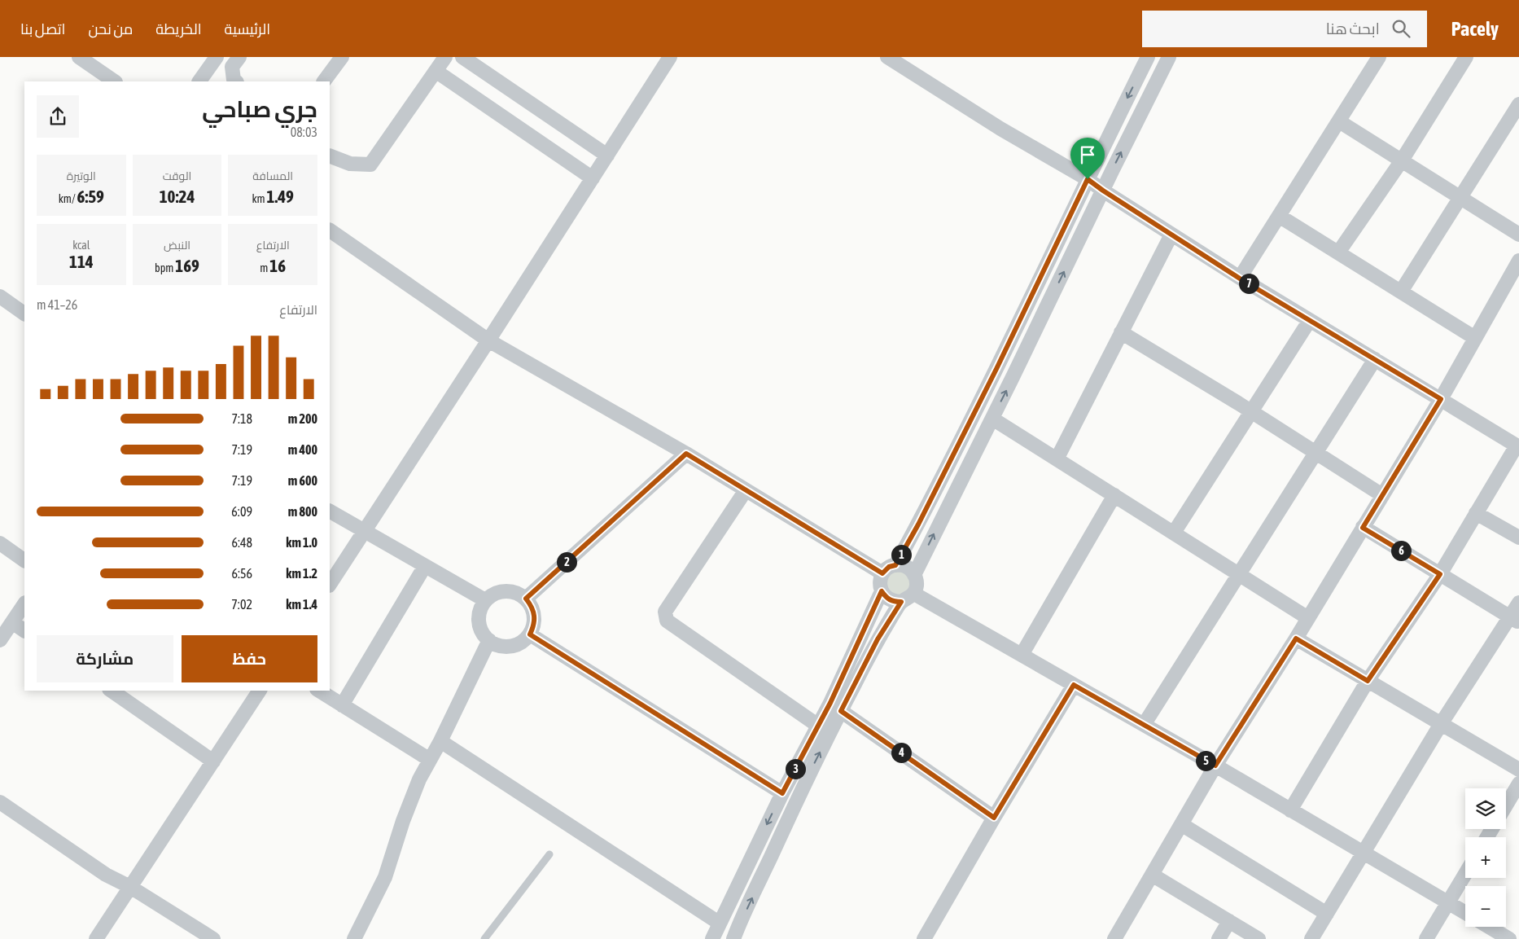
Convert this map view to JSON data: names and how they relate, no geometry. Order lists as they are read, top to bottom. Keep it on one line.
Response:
{"page":{"header":"Pacely","search":"ابحث هنا","nav":["الرئيسية","الخريطة","من نحن","اتصل بنا"],"heading":["جري صباحي","08:03"],"stats":[["المسافة","1.49 km"],["الوقت","10:24"],["الوتيرة","6:59 /km"],["الارتفاع","16 m"],["النبض","169 bpm"],["kcal","114"]],"pins":["7","6","1","2","4","5","3"],"chart":["الارتفاع","26–41 m"],"list":[{"name":"200 m","note":"7:18"},{"name":"400 m","note":"7:19"},{"name":"600 m","note":"7:19"},{"name":"800 m","note":"6:09"},{"name":"1.0 km","note":"6:48"},{"name":"1.2 km","note":"6:56"},{"name":"1.4 km","note":"7:02"}],"buttons":["حفظ","مشاركة"],"map_buttons":["+","−"]}}
